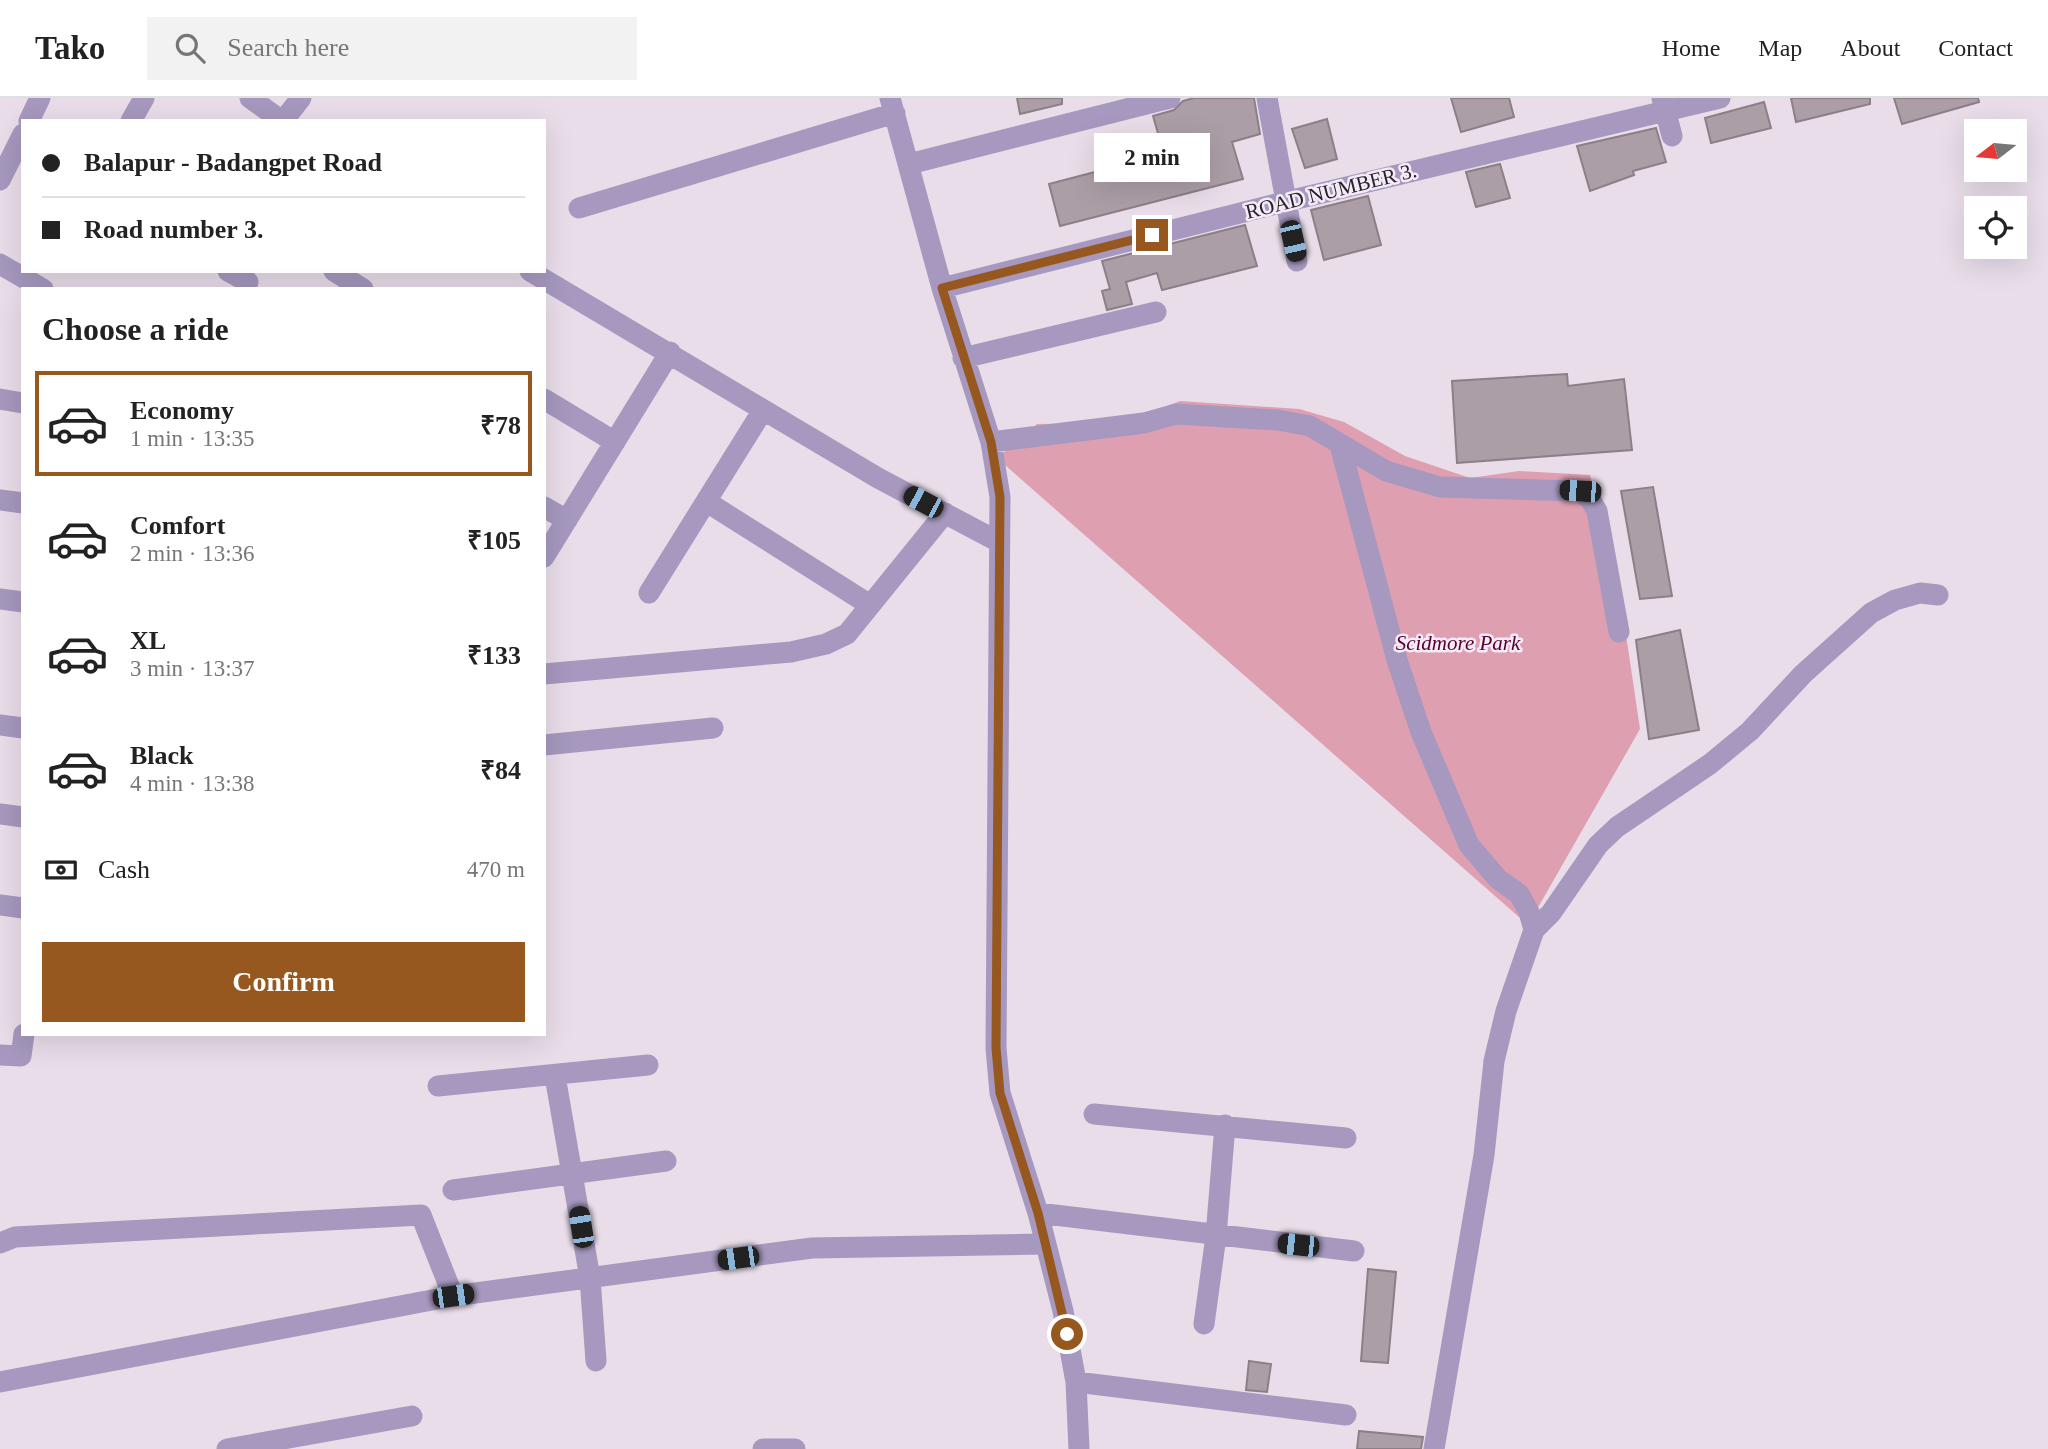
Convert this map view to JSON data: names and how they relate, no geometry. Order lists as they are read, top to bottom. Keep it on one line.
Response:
{"streets":{"street":["ROAD NUMBER 3."]},"parks":["Scidmore Park"],"north":"left","page":{"header":"Tako","search":"Search here","nav":["Home","Map","About","Contact"],"banner":["Balapur - Badangpet Road","Road number 3."],"bubble":"2 min","heading":"Choose a ride","list":[{"name":"Economy","note":"1 min · 13:35","value":"₹78"},{"name":"Comfort","note":"2 min · 13:36","value":"₹105"},{"name":"XL","note":"3 min · 13:37","value":"₹133"},{"name":"Black","note":"4 min · 13:38","value":"₹84"}],"pay":["Cash","470 m"],"buttons":"Confirm"}}
